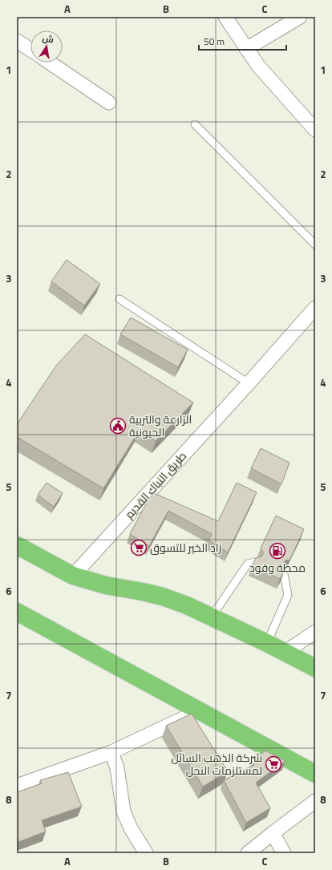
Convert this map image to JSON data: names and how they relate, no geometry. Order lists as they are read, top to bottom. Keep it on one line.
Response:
{"streets":{"street":["طريق النباك القديم"]},"places":{"public building":["الزارعة والتربية الحيونية"],"supermarket":["زاد الخير للتسوق","شركة الذهب السائل لمستلزمات النحل"],"fuel station":["محطة وقود"]},"scale_bar":"50 m","north":"top","grid":{"columns":["A","B","C"],"rows":["1","2","3","4","5","6","7","8"]}}
